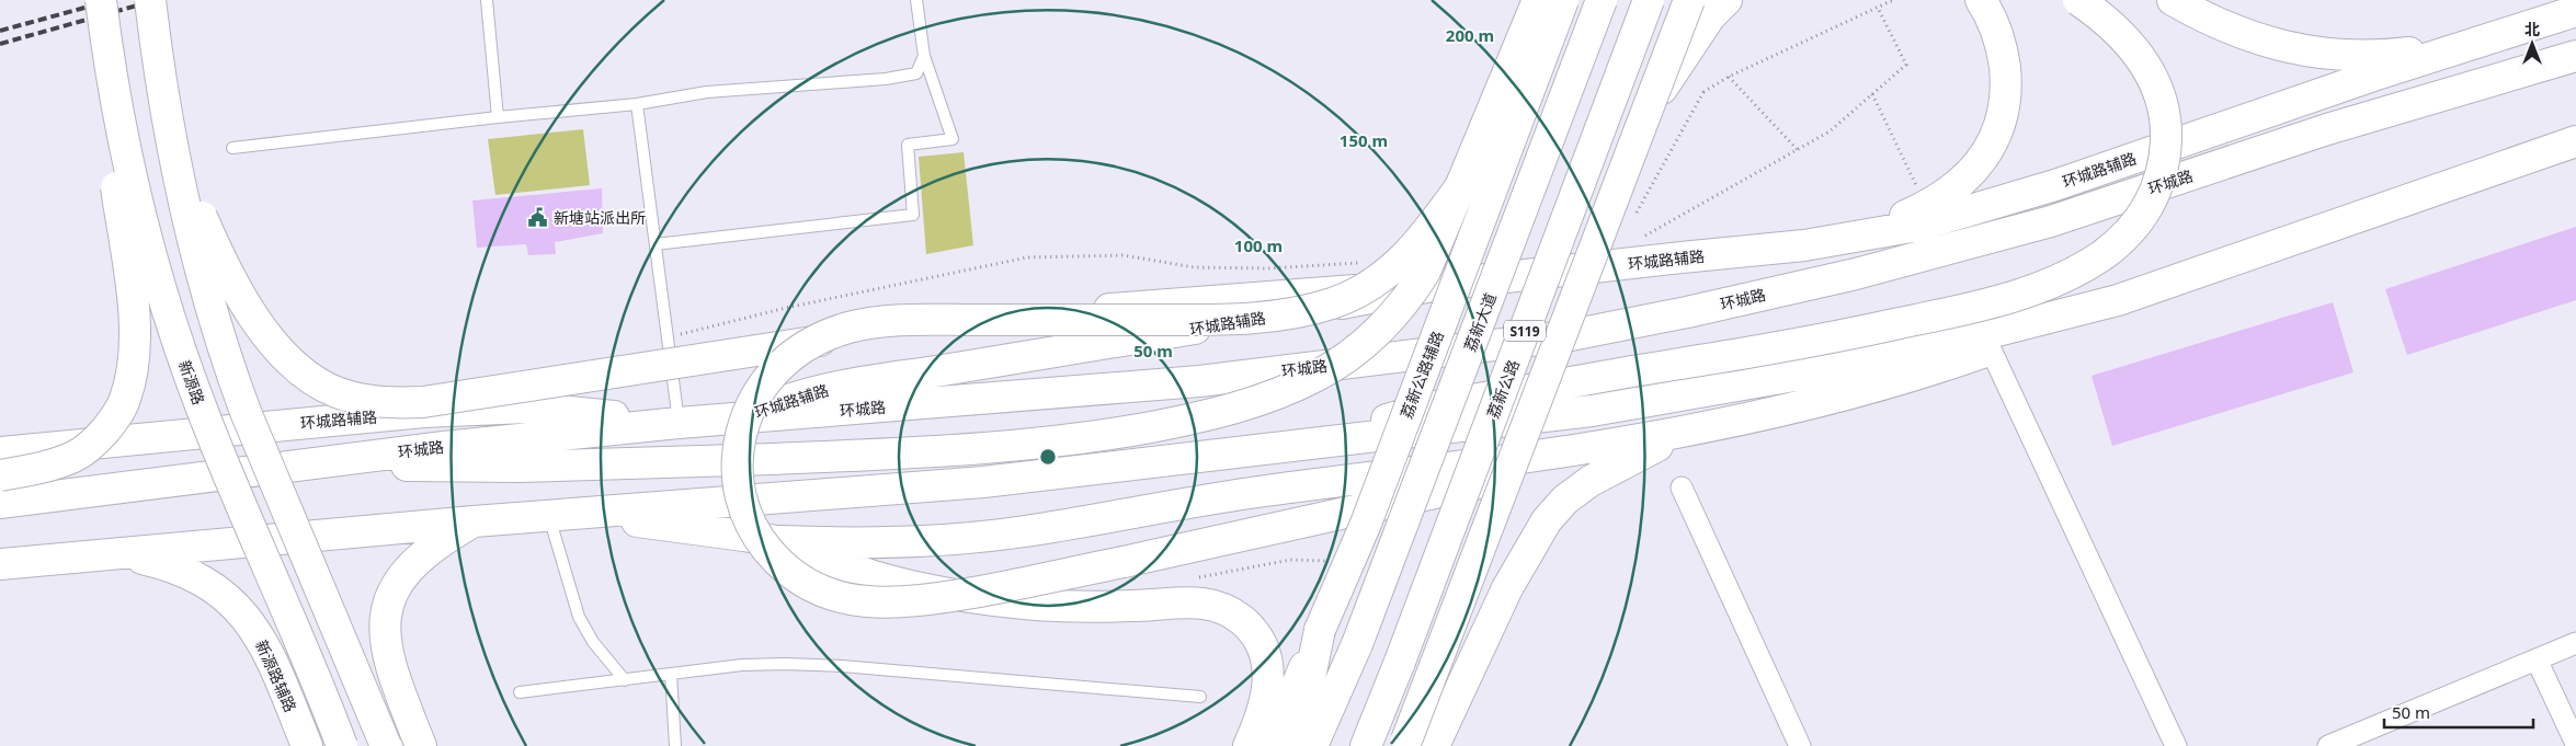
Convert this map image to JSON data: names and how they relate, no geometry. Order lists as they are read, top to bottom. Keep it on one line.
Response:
{"streets":{"main road":["环城路辅路","环城路","荔新大道","S119","荔新公路辅路","新源路","荔新公路","新源路辅路"]},"crossings":[["环城路辅路","环城路"]],"places":{"public building":["新塘站派出所"]},"scale_bar":"50 m","north":"top","rings":["200 m","150 m","100 m","50 m"]}
